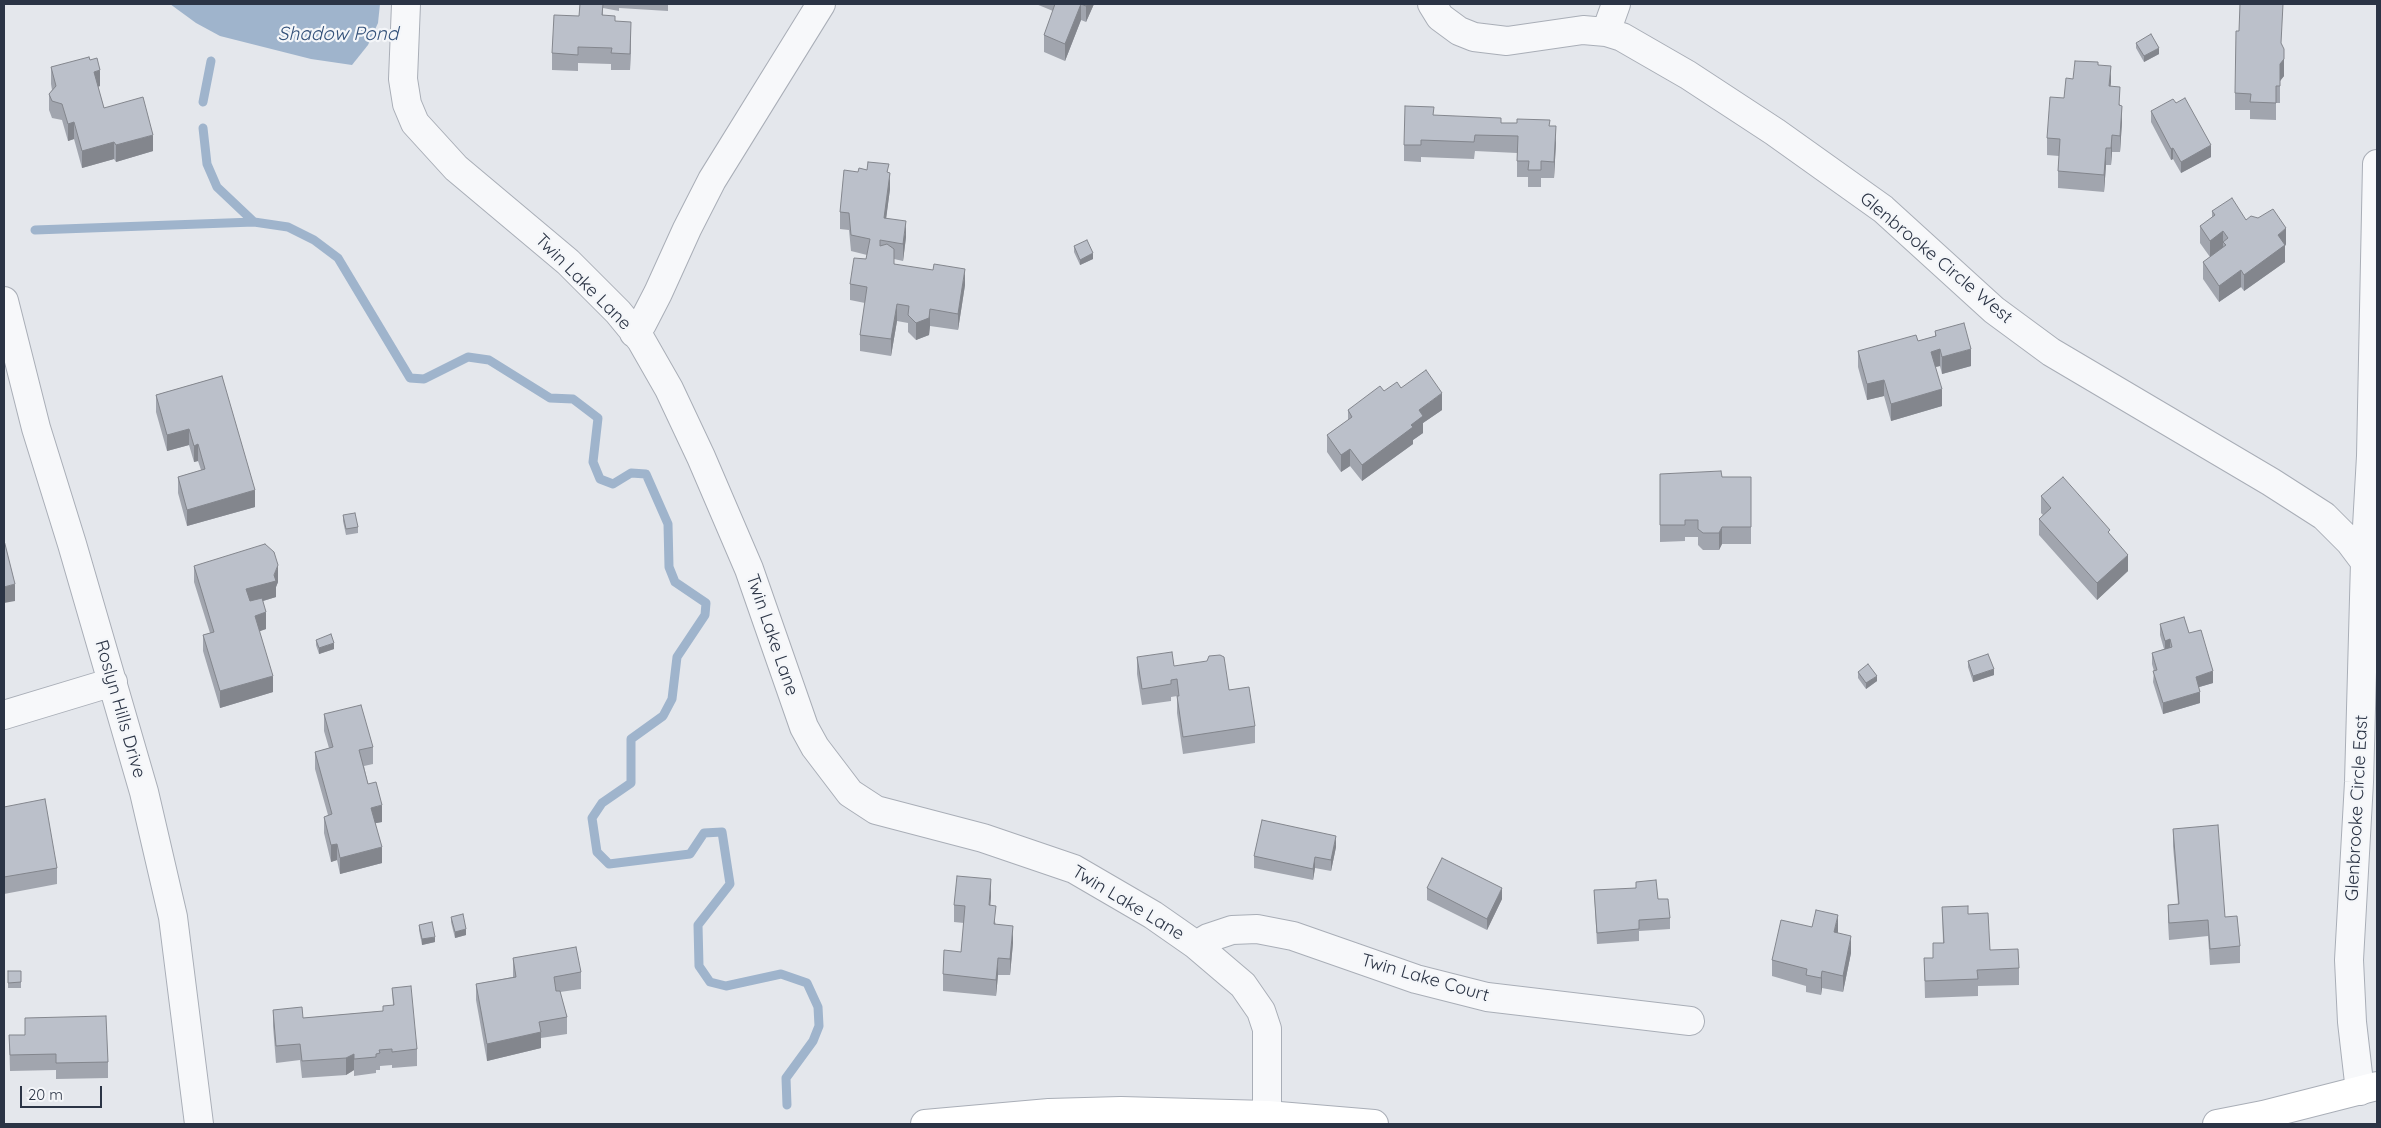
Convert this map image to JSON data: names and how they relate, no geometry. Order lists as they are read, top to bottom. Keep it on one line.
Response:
{"streets":{"street":["Glenbrooke Circle West","Twin Lake Lane","Roslyn Hills Drive","Glenbrooke Circle East","Twin Lake Court"]},"crossings":[["Glenbrooke Circle West","Glenbrooke Circle East"],["Twin Lake Lane","Twin Lake Court"]],"water":["Shadow Pond"],"scale_bar":"20 m"}
